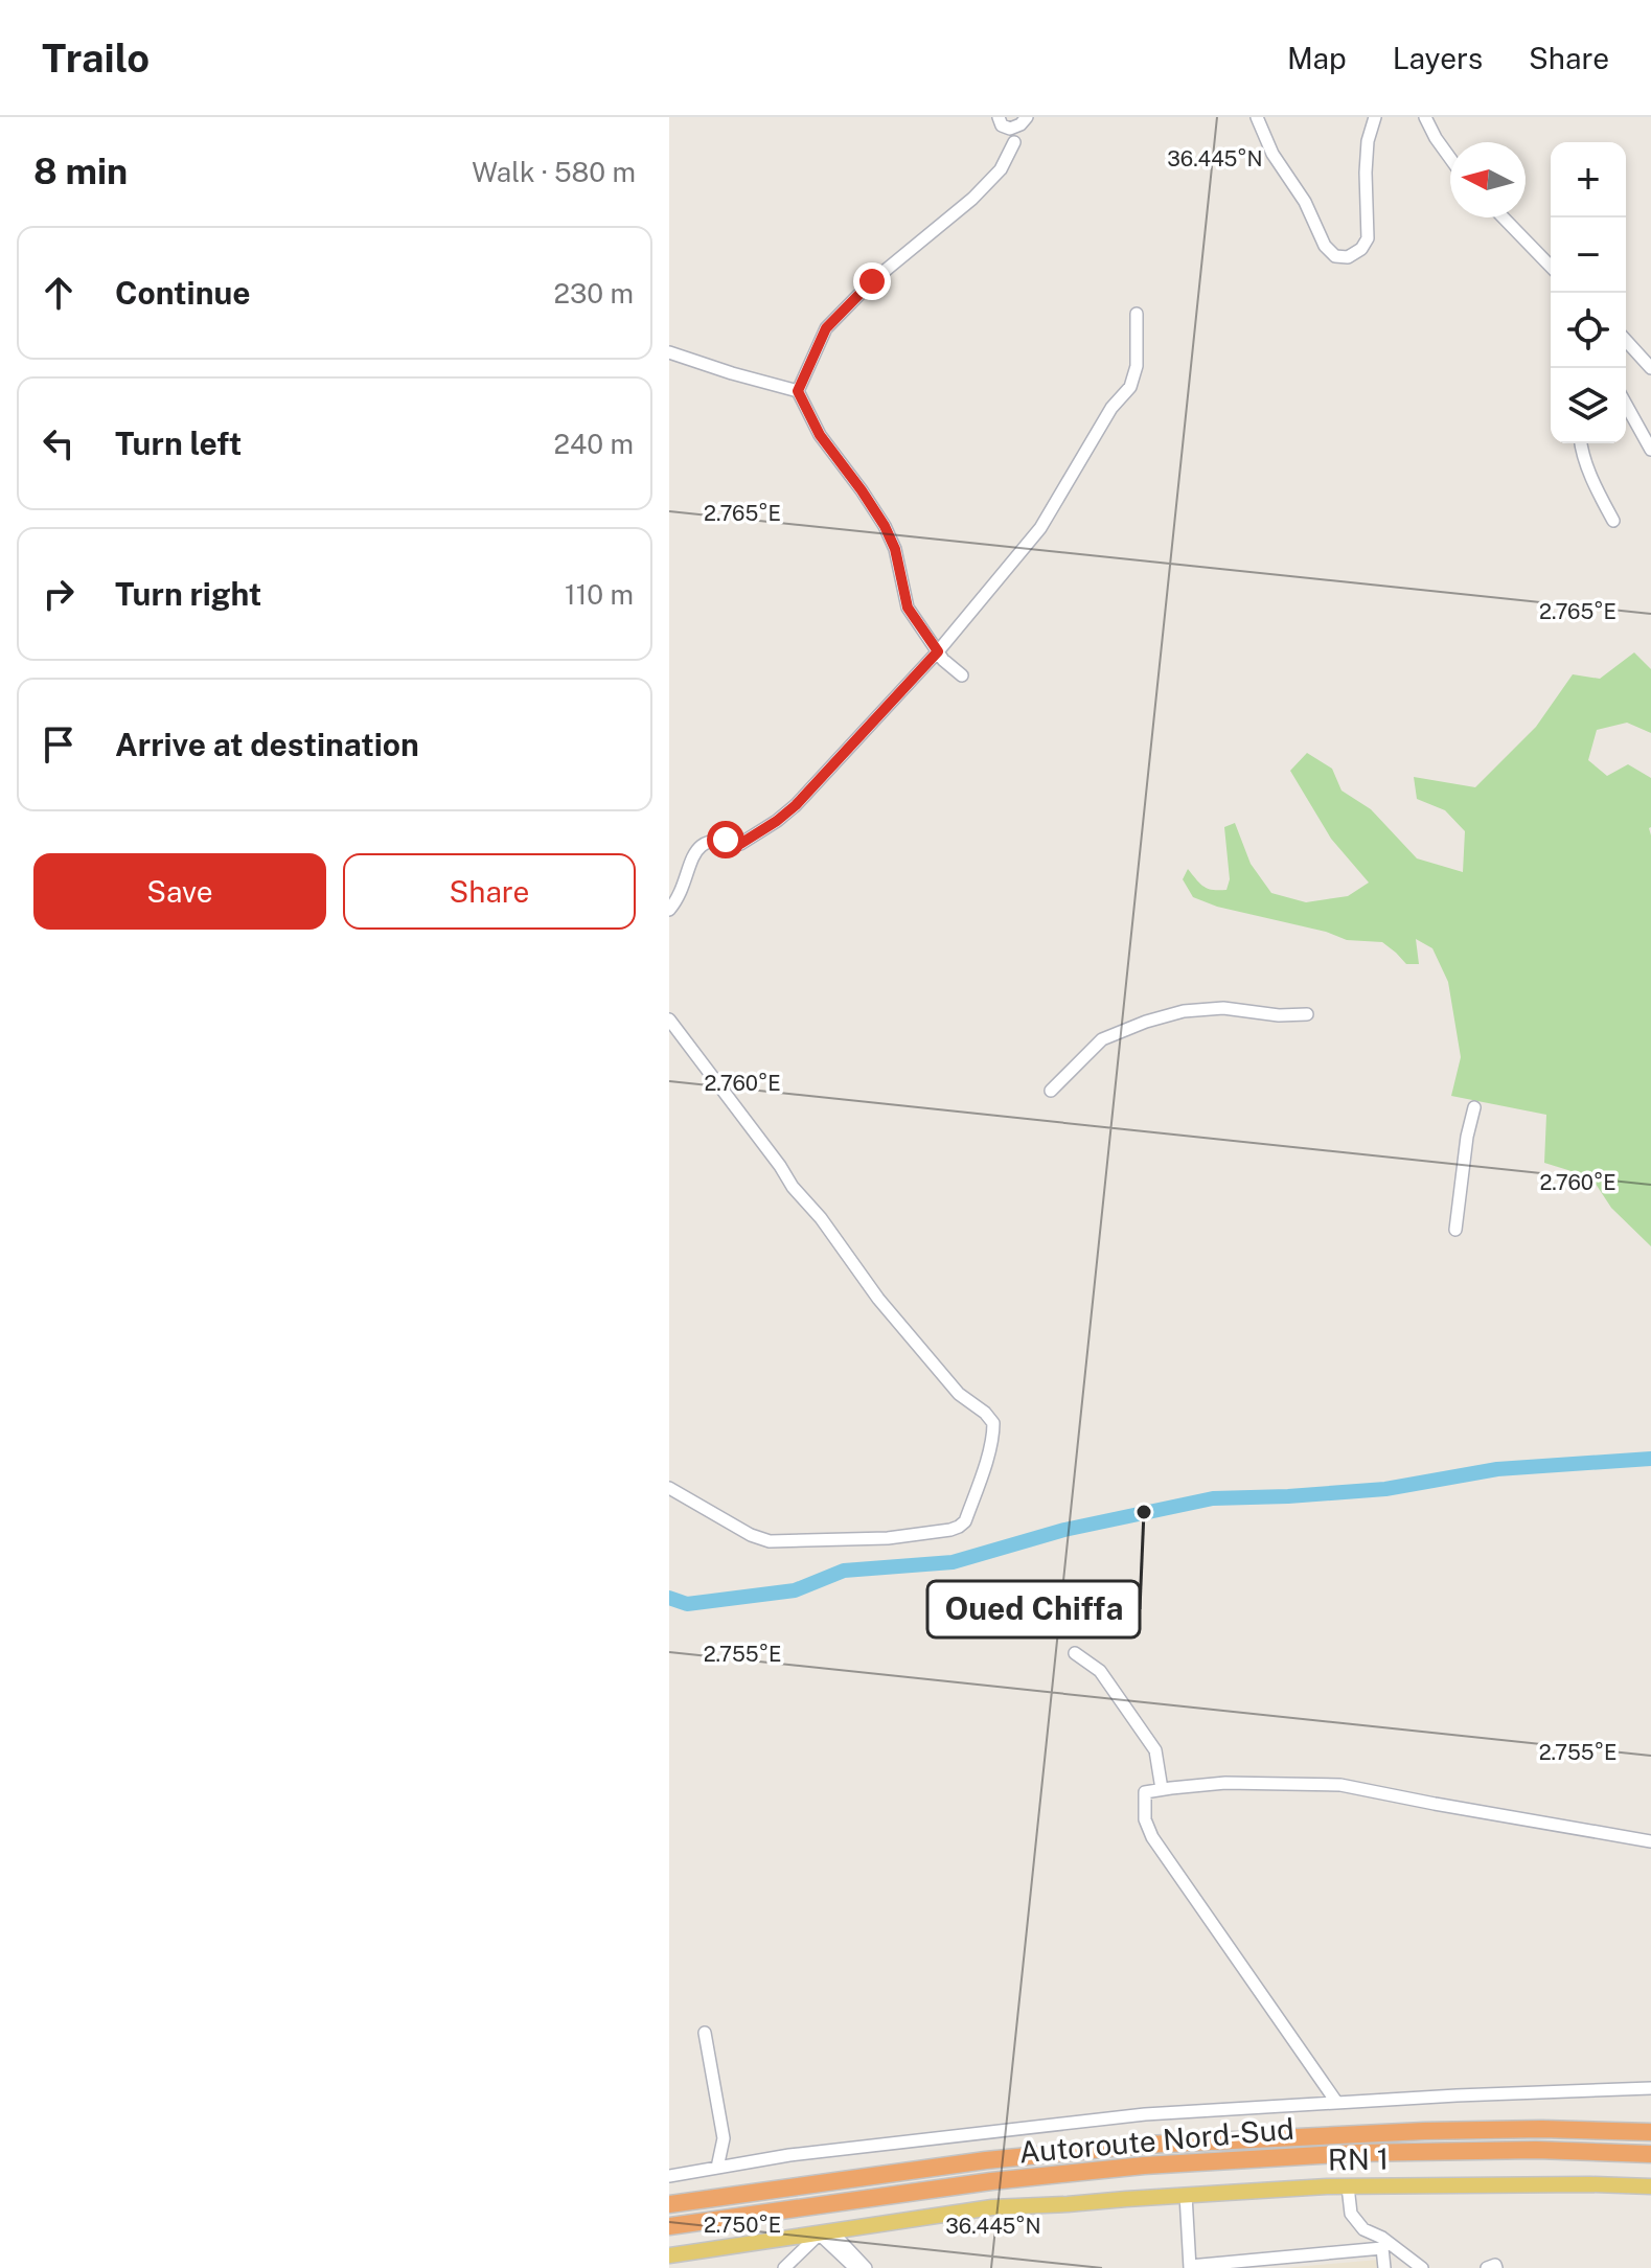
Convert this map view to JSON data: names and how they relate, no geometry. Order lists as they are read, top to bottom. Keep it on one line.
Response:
{"streets":{"highway":["Autoroute Nord-Sud"],"main road":["RN 1"]},"places":["Oued Chiffa"],"north":"left","page":{"header":"Trailo","nav":["Map","Layers","Share"],"heading":["8 min","Walk · 580 m"],"map_buttons":["+","−"],"list":[["Continue","230 m"],["Turn left","240 m"],["Turn right","110 m"],"Arrive at destination"],"buttons":["Save","Share"]},"coordinates":["36.445°N","2.765°E","2.760°E","2.755°E","2.750°E"]}
